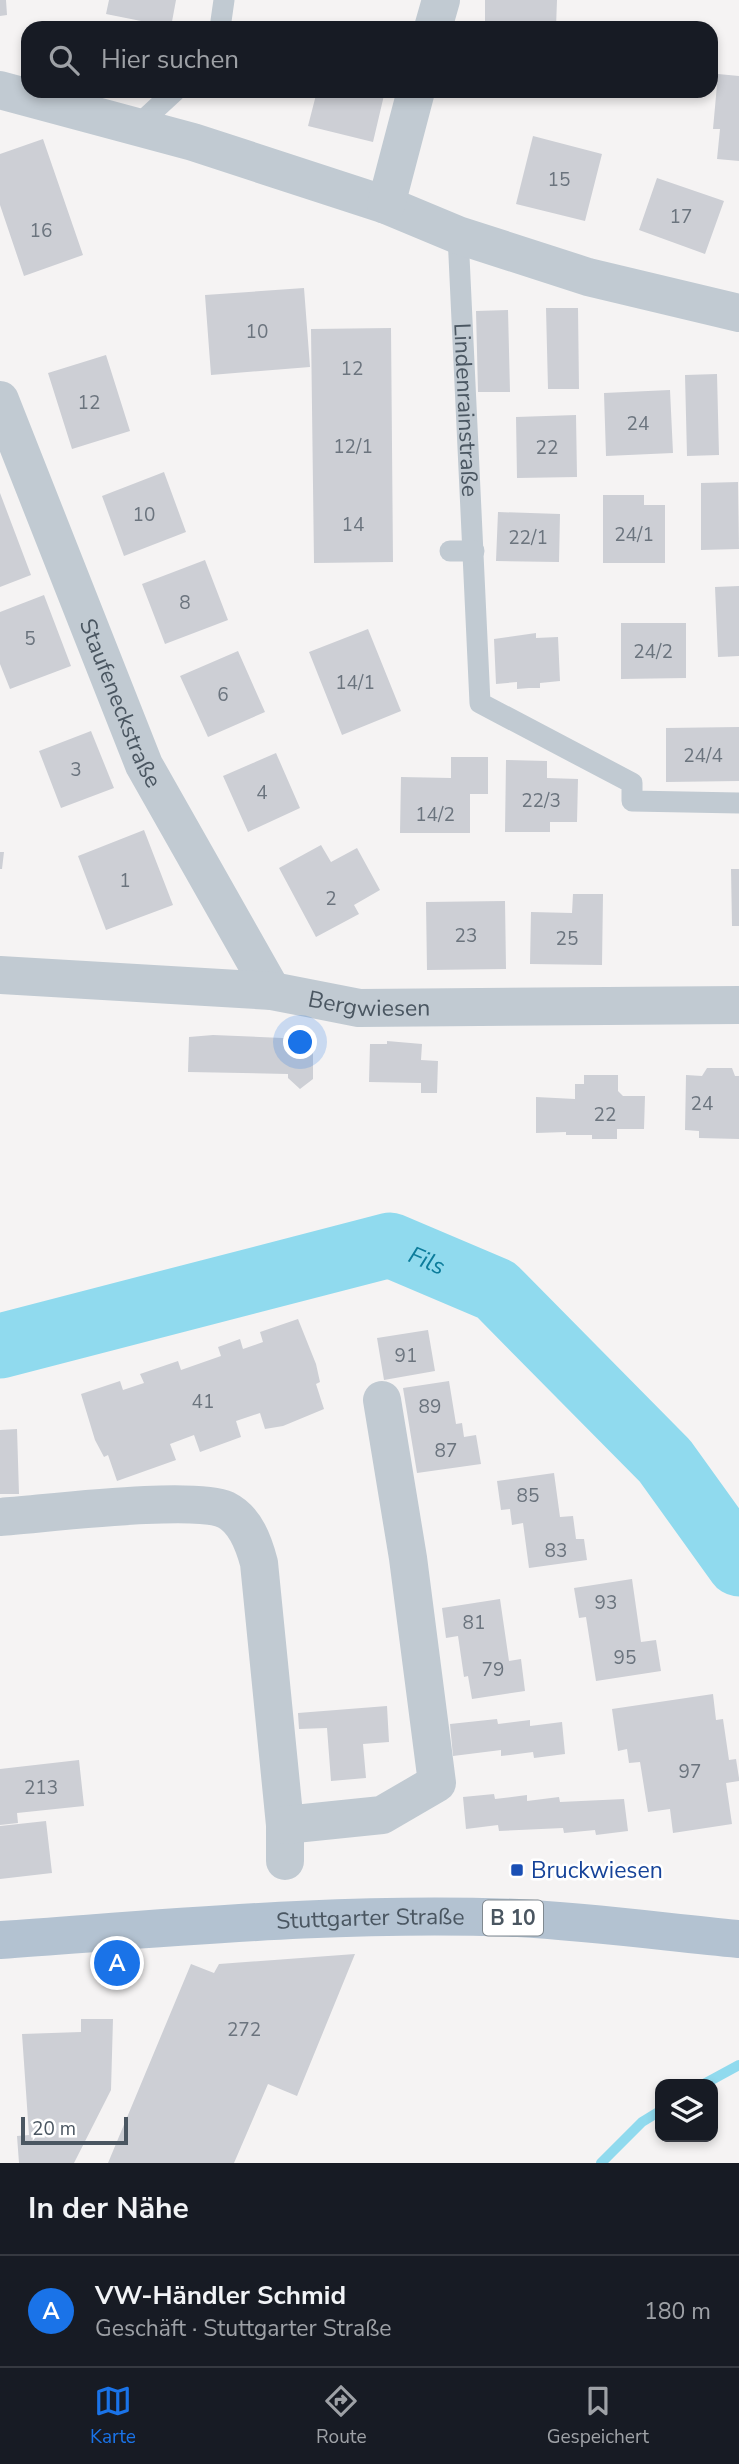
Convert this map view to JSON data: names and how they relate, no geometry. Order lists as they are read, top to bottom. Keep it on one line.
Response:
{"streets":{"main road":["B 10","Stuttgarter Straße"],"street":["Staufeneckstraße","Bergwiesen"],"lane":["Lindenrainstraße"]},"crossings":[["Staufeneckstraße","Bergwiesen"]],"water":["Fils"],"places":{"transit":["Bruckwiesen"]},"house_numbers":["15","17","16","10","12","12","24","12/1","22","10","14","24/1","22/1","8","5","24/2","14/1","6","24/4","3","4","22/3","14/2","1","2","23","25","24","22","91","41","89","87","85","83","93","81","95","79","97","213","272"],"scale_bar":"20 m","page":{"search":"Hier suchen","pins":"A","scale":"20 m","heading":"In der Nähe","list":[{"mark":"A","name":"VW-Händler Schmid","note":"Geschäft · Stuttgarter Straße","value":"180 m"}],"nav":["Karte","Route","Gespeichert"]}}
